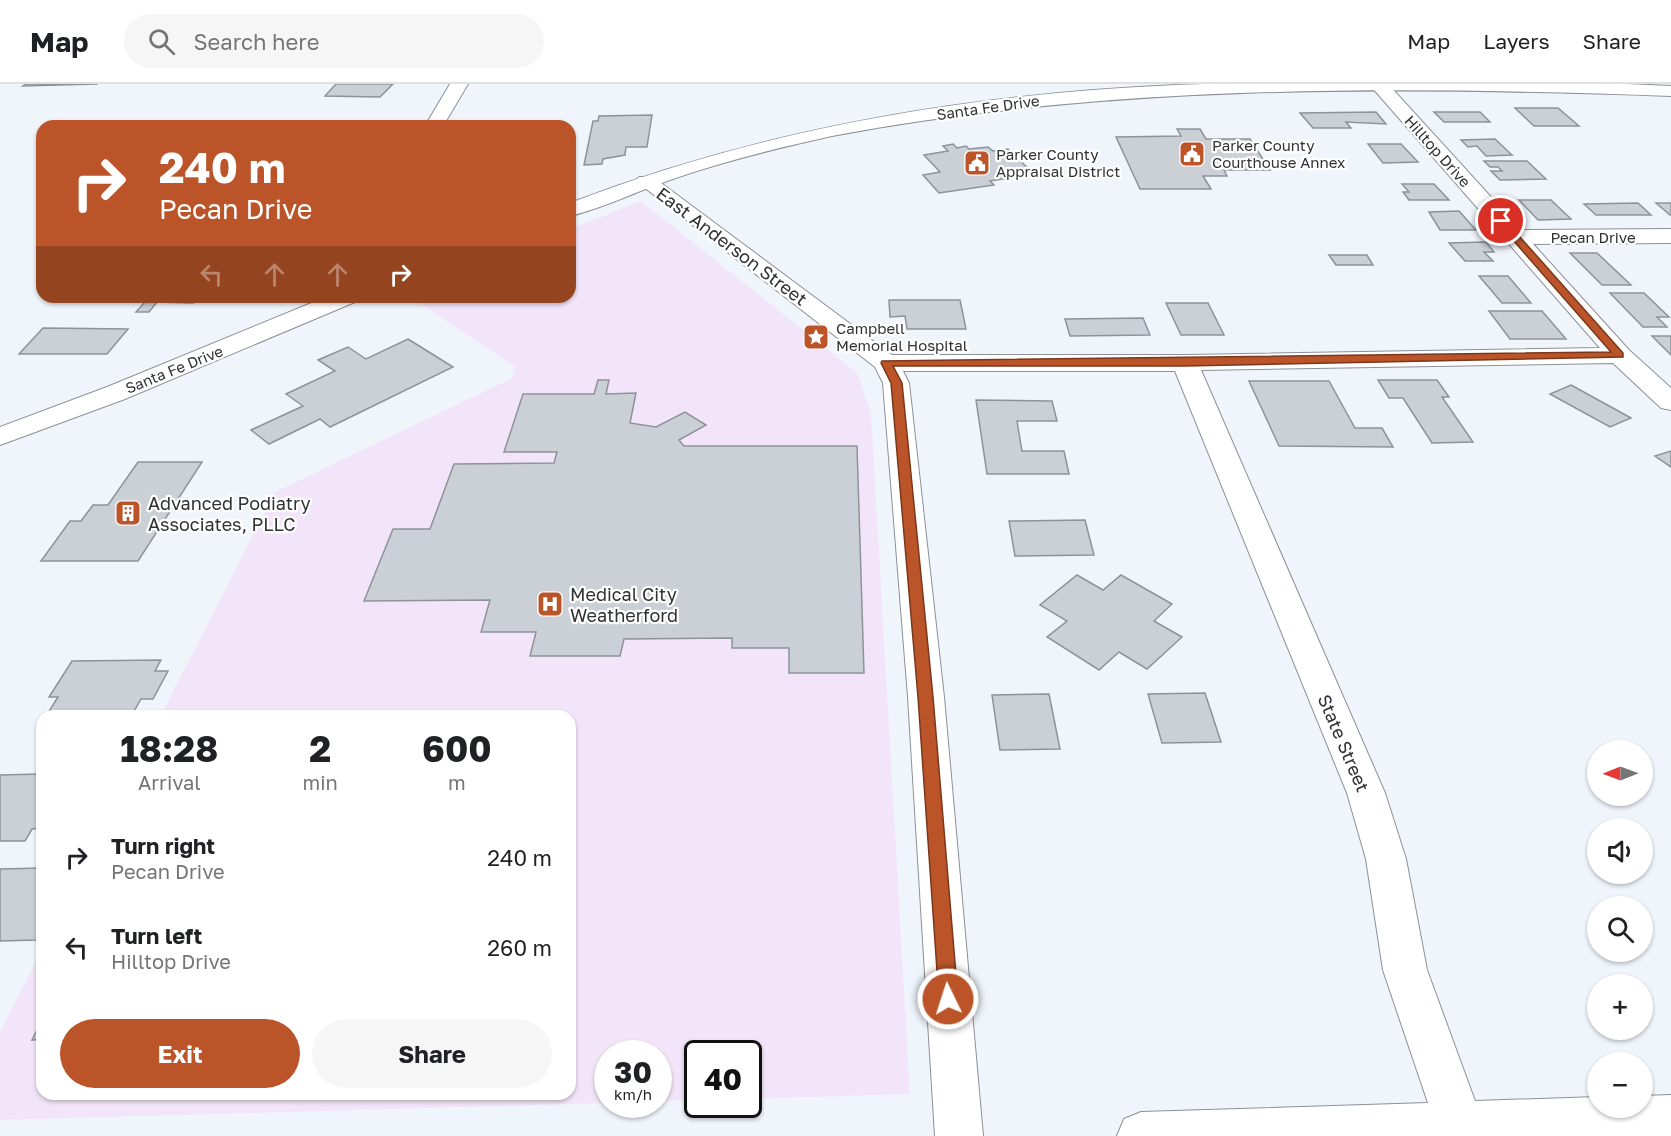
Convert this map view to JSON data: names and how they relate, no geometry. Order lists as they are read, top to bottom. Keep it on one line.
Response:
{"streets":{"street":["Santa Fe Drive","Hilltop Drive","Pecan Drive","East Anderson Street","State Street"]},"crossings":[["Santa Fe Drive","Hilltop Drive"],["Santa Fe Drive","East Anderson Street"],["Hilltop Drive","Pecan Drive"]],"places":{"public building":["Parker County Courthouse Annex","Parker County Appraisal District"],"place":["Campbell Memorial Hospital"],"building":["Advanced Podiatry Associates, PLLC"],"hospital":["Medical City Weatherford"]},"north":"left","page":{"header":"Map","search":"Search here","nav":["Map","Layers","Share"],"turn":["240 m","Pecan Drive"],"eta":["18:28","Arrival","2","min","600","m"],"map_buttons":["+","−"],"list":[{"name":"Turn right","note":"Pecan Drive","value":"240 m"},{"name":"Turn left","note":"Hilltop Drive","value":"260 m"}],"buttons":["Exit","Share"],"speed":"30 km/h","limit":"40"}}
